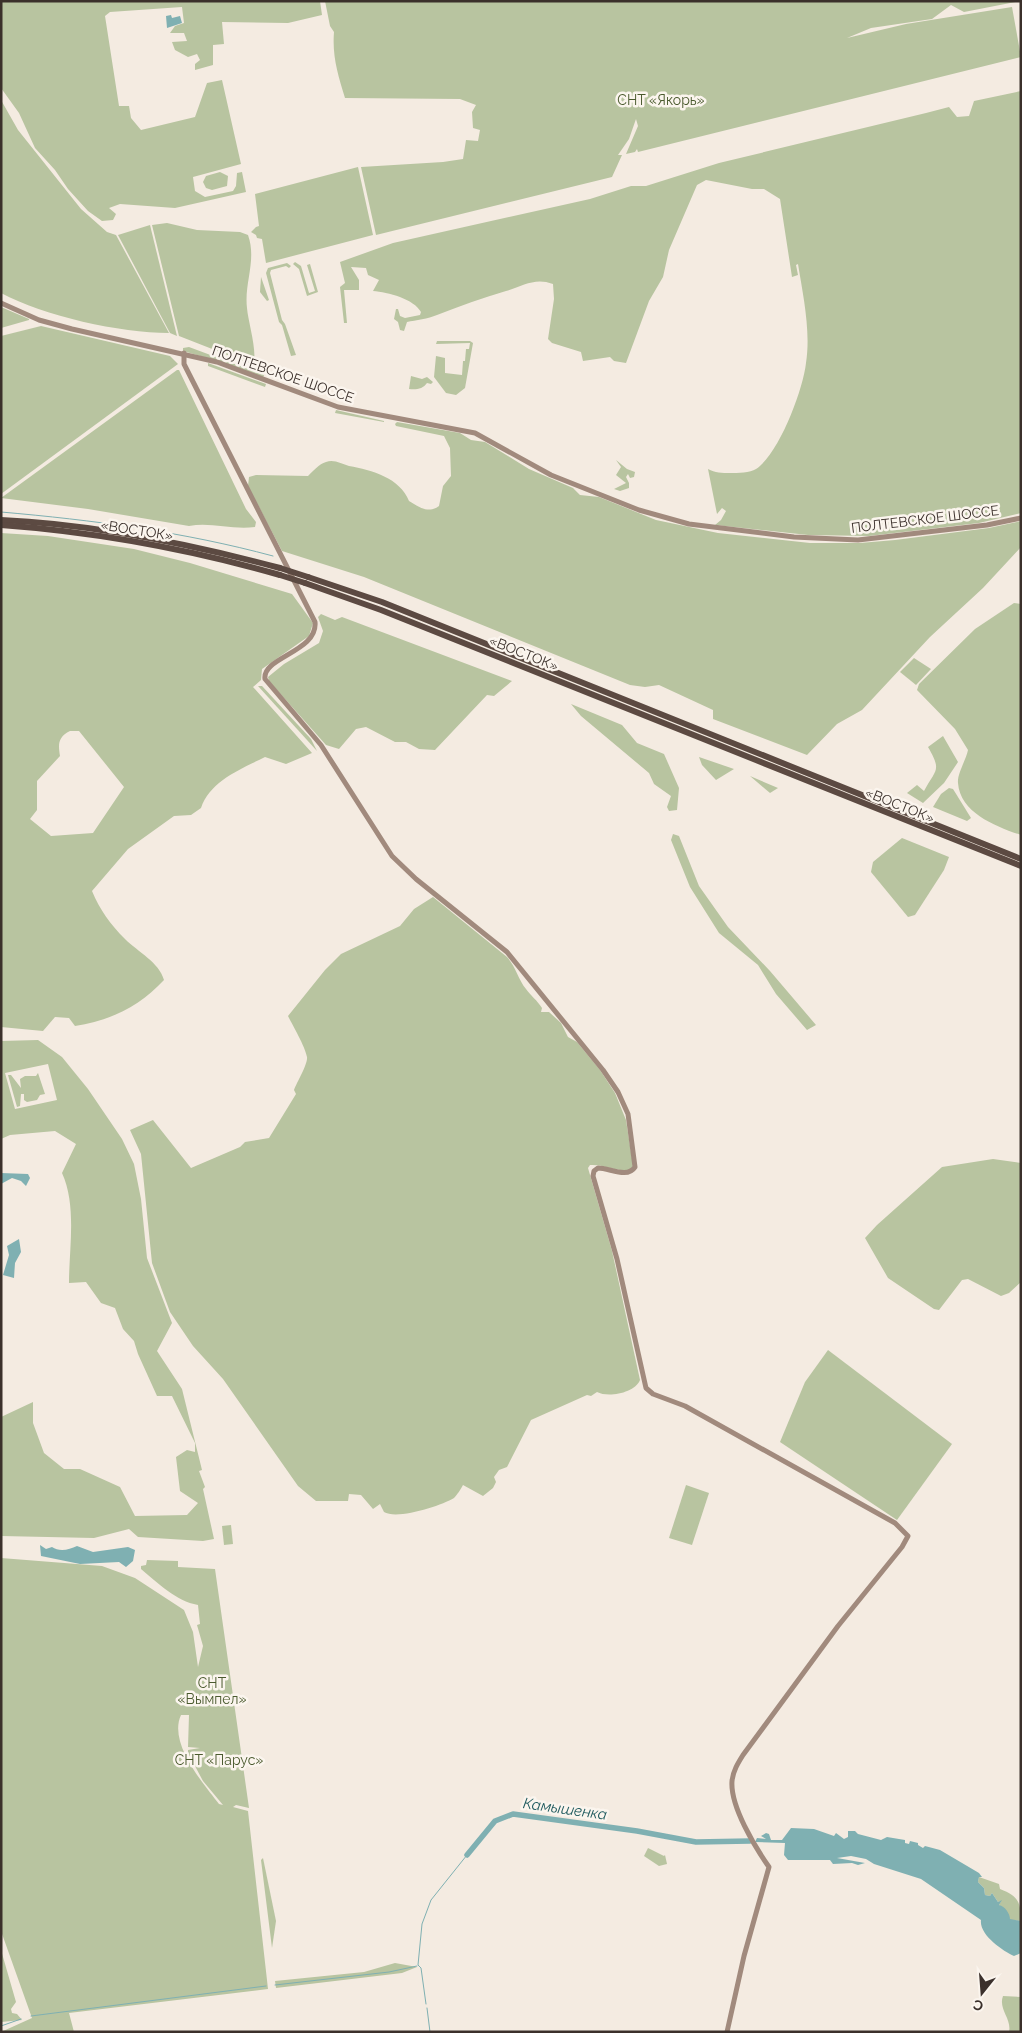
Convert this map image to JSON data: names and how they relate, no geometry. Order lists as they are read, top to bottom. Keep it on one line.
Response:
{"streets":{"highway":["«ВОСТОК»"],"street":["ПОЛТЕВСКОЕ ШОССЕ"]},"water":["Камышенка"],"parks":["СНТ «Якорь»","СНТ «Вымпел»","СНТ «Парус»"],"north":"bottom"}
